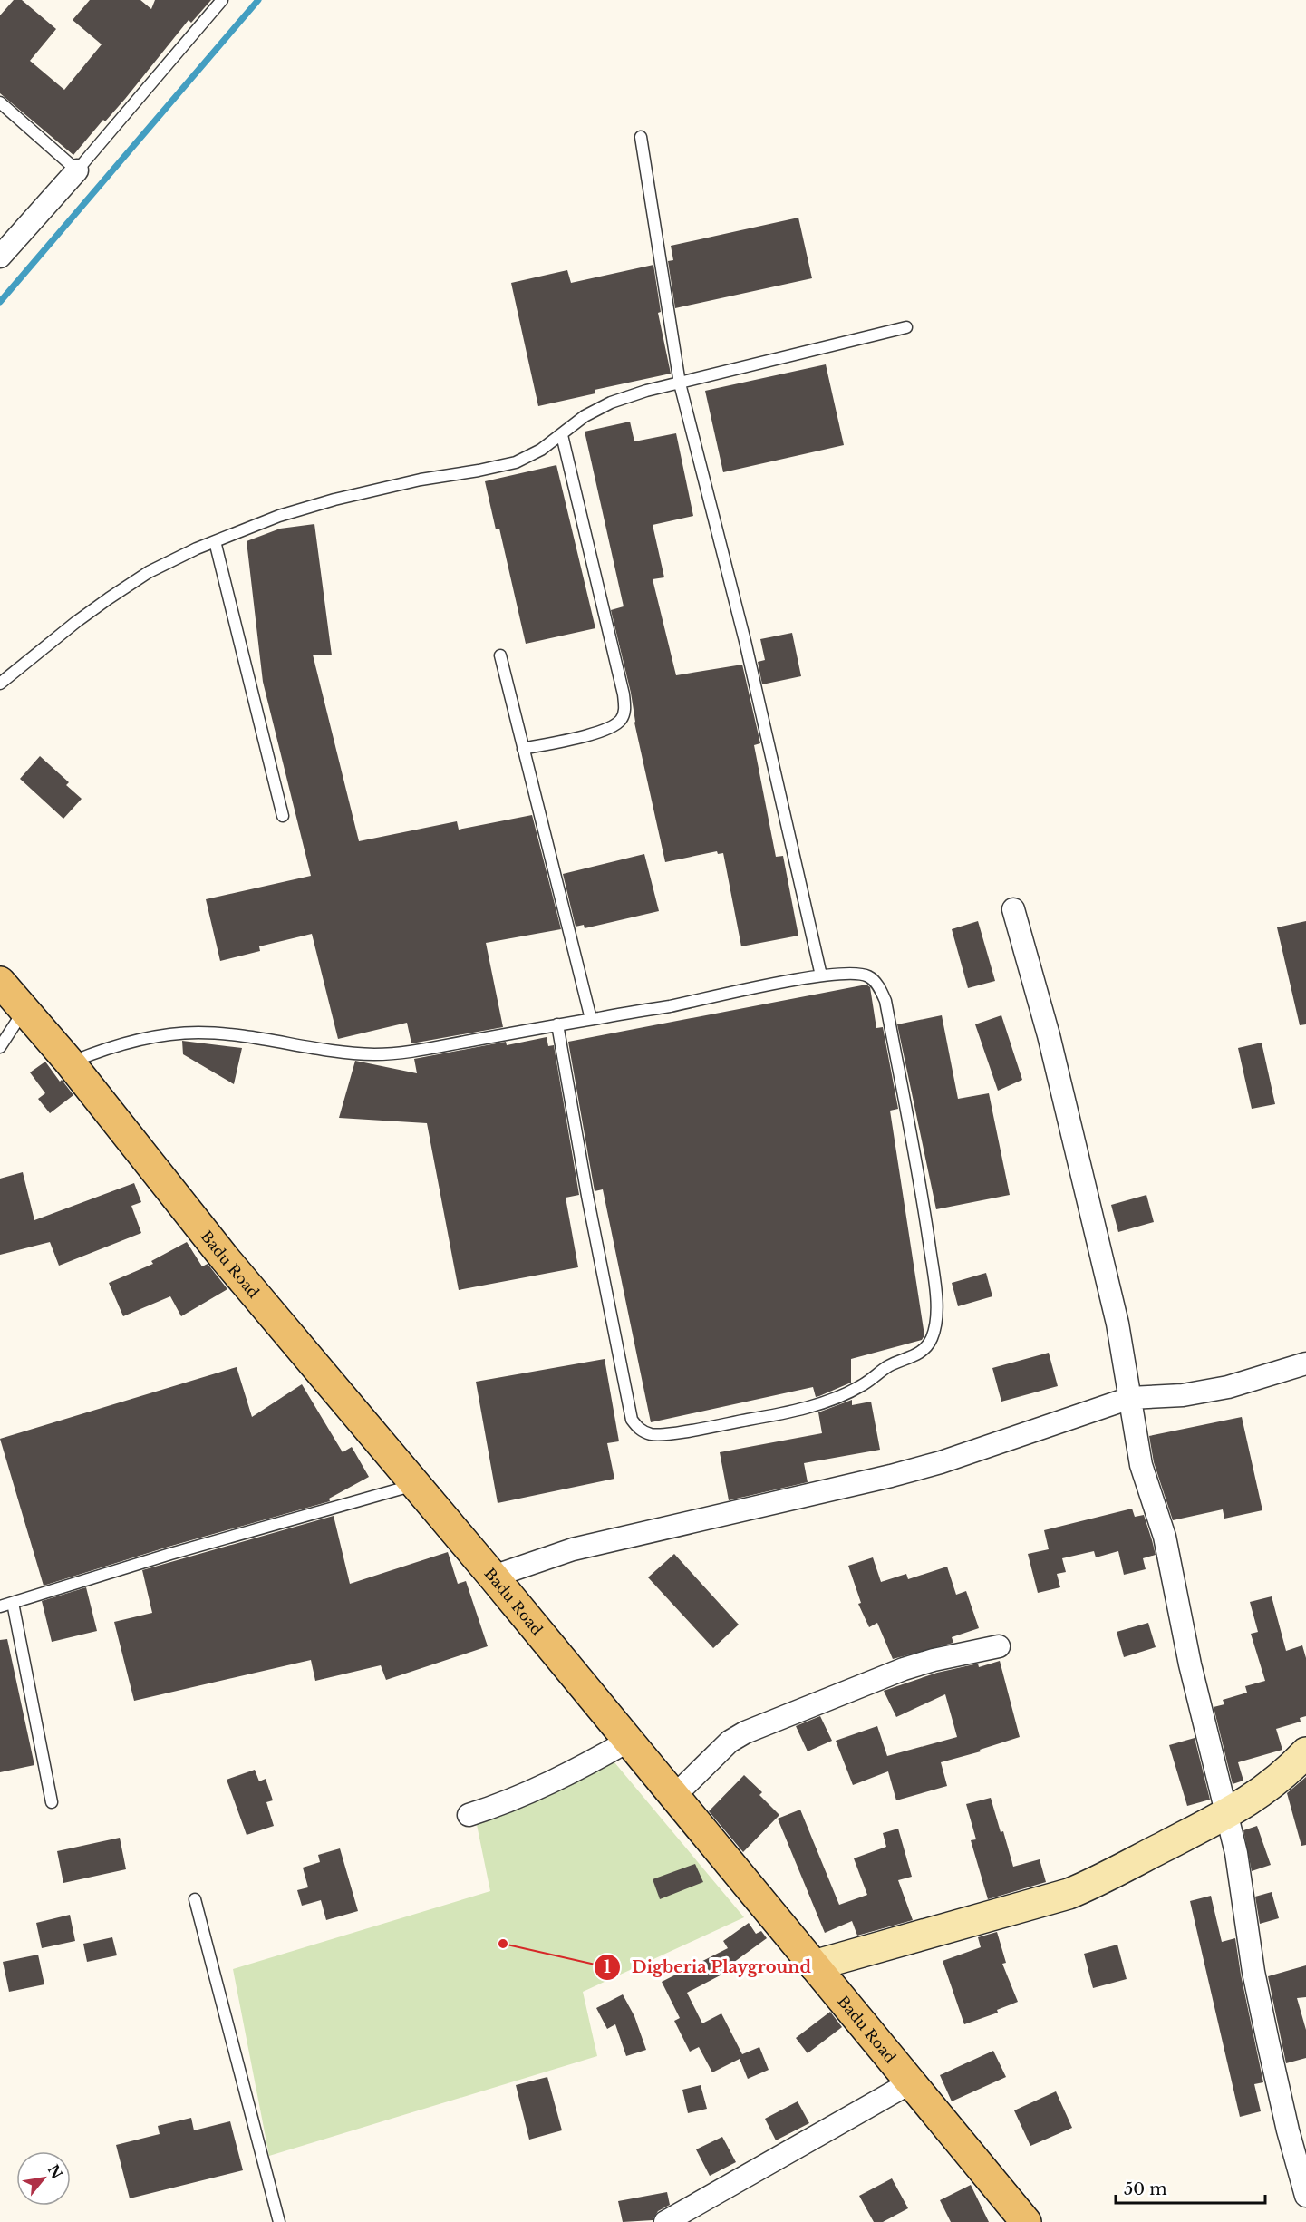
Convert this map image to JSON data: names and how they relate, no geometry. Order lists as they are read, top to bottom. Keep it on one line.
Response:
{"streets":{"main road":["Badu Road"]},"places":["Digberia Playground"],"scale_bar":"50 m","north":"top right"}
